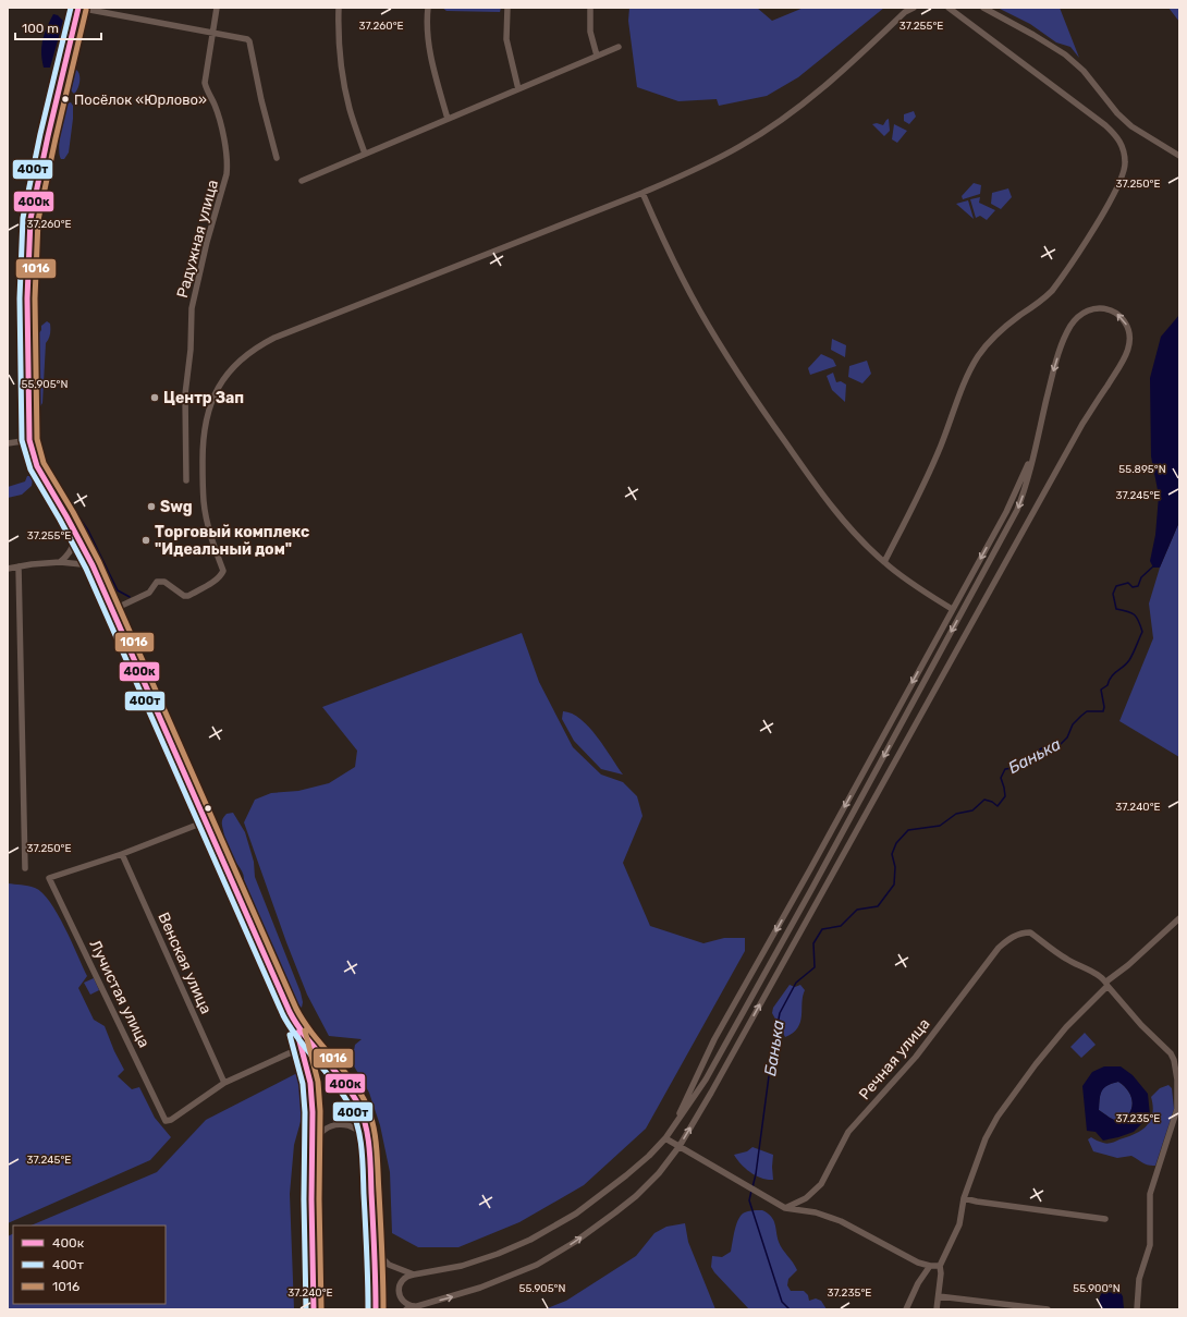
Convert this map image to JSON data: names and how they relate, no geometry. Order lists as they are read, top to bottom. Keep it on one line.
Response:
{"streets":{"street":["Радужная улица","Венская улица","Лучистая улица","Речная улица"]},"crossings":[["Венская улица","Лучистая улица"]],"water":["Банька"],"places":["Посёлок «Юрлово»","Центр Зап","Swg","Торговый комплекс \"Идеальный дом\""],"lines":["transit line 400к","transit line 400т","transit line 1016"],"legend":["400к","400т","1016"],"scale_bar":"100 m","coordinates":["37.255°E","37.260°E","37.250°E","55.905°N","55.895°N","37.245°E","37.240°E","37.235°E","55.900°N"]}
